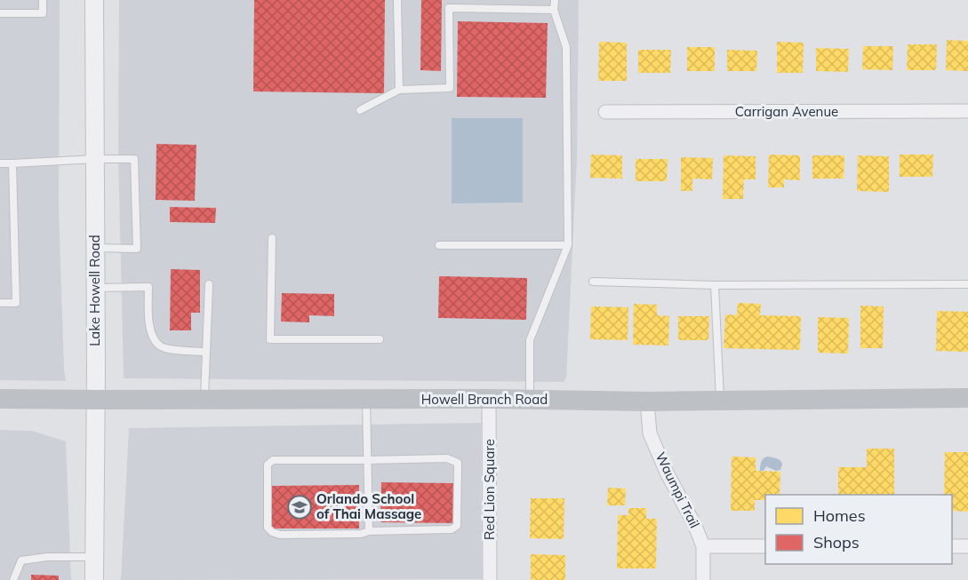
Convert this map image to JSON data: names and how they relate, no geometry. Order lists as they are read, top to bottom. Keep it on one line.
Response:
{"streets":{"main road":["Howell Branch Road"],"street":["Carrigan Avenue","Lake Howell Road","Red Lion Square","Waumpi Trail"]},"crossings":[["Lake Howell Road","Howell Branch Road"],["Howell Branch Road","Red Lion Square"],["Howell Branch Road","Waumpi Trail"]],"places":{"school or university":["Orlando School of Thai Massage"]},"legend":["Homes","Shops"]}
